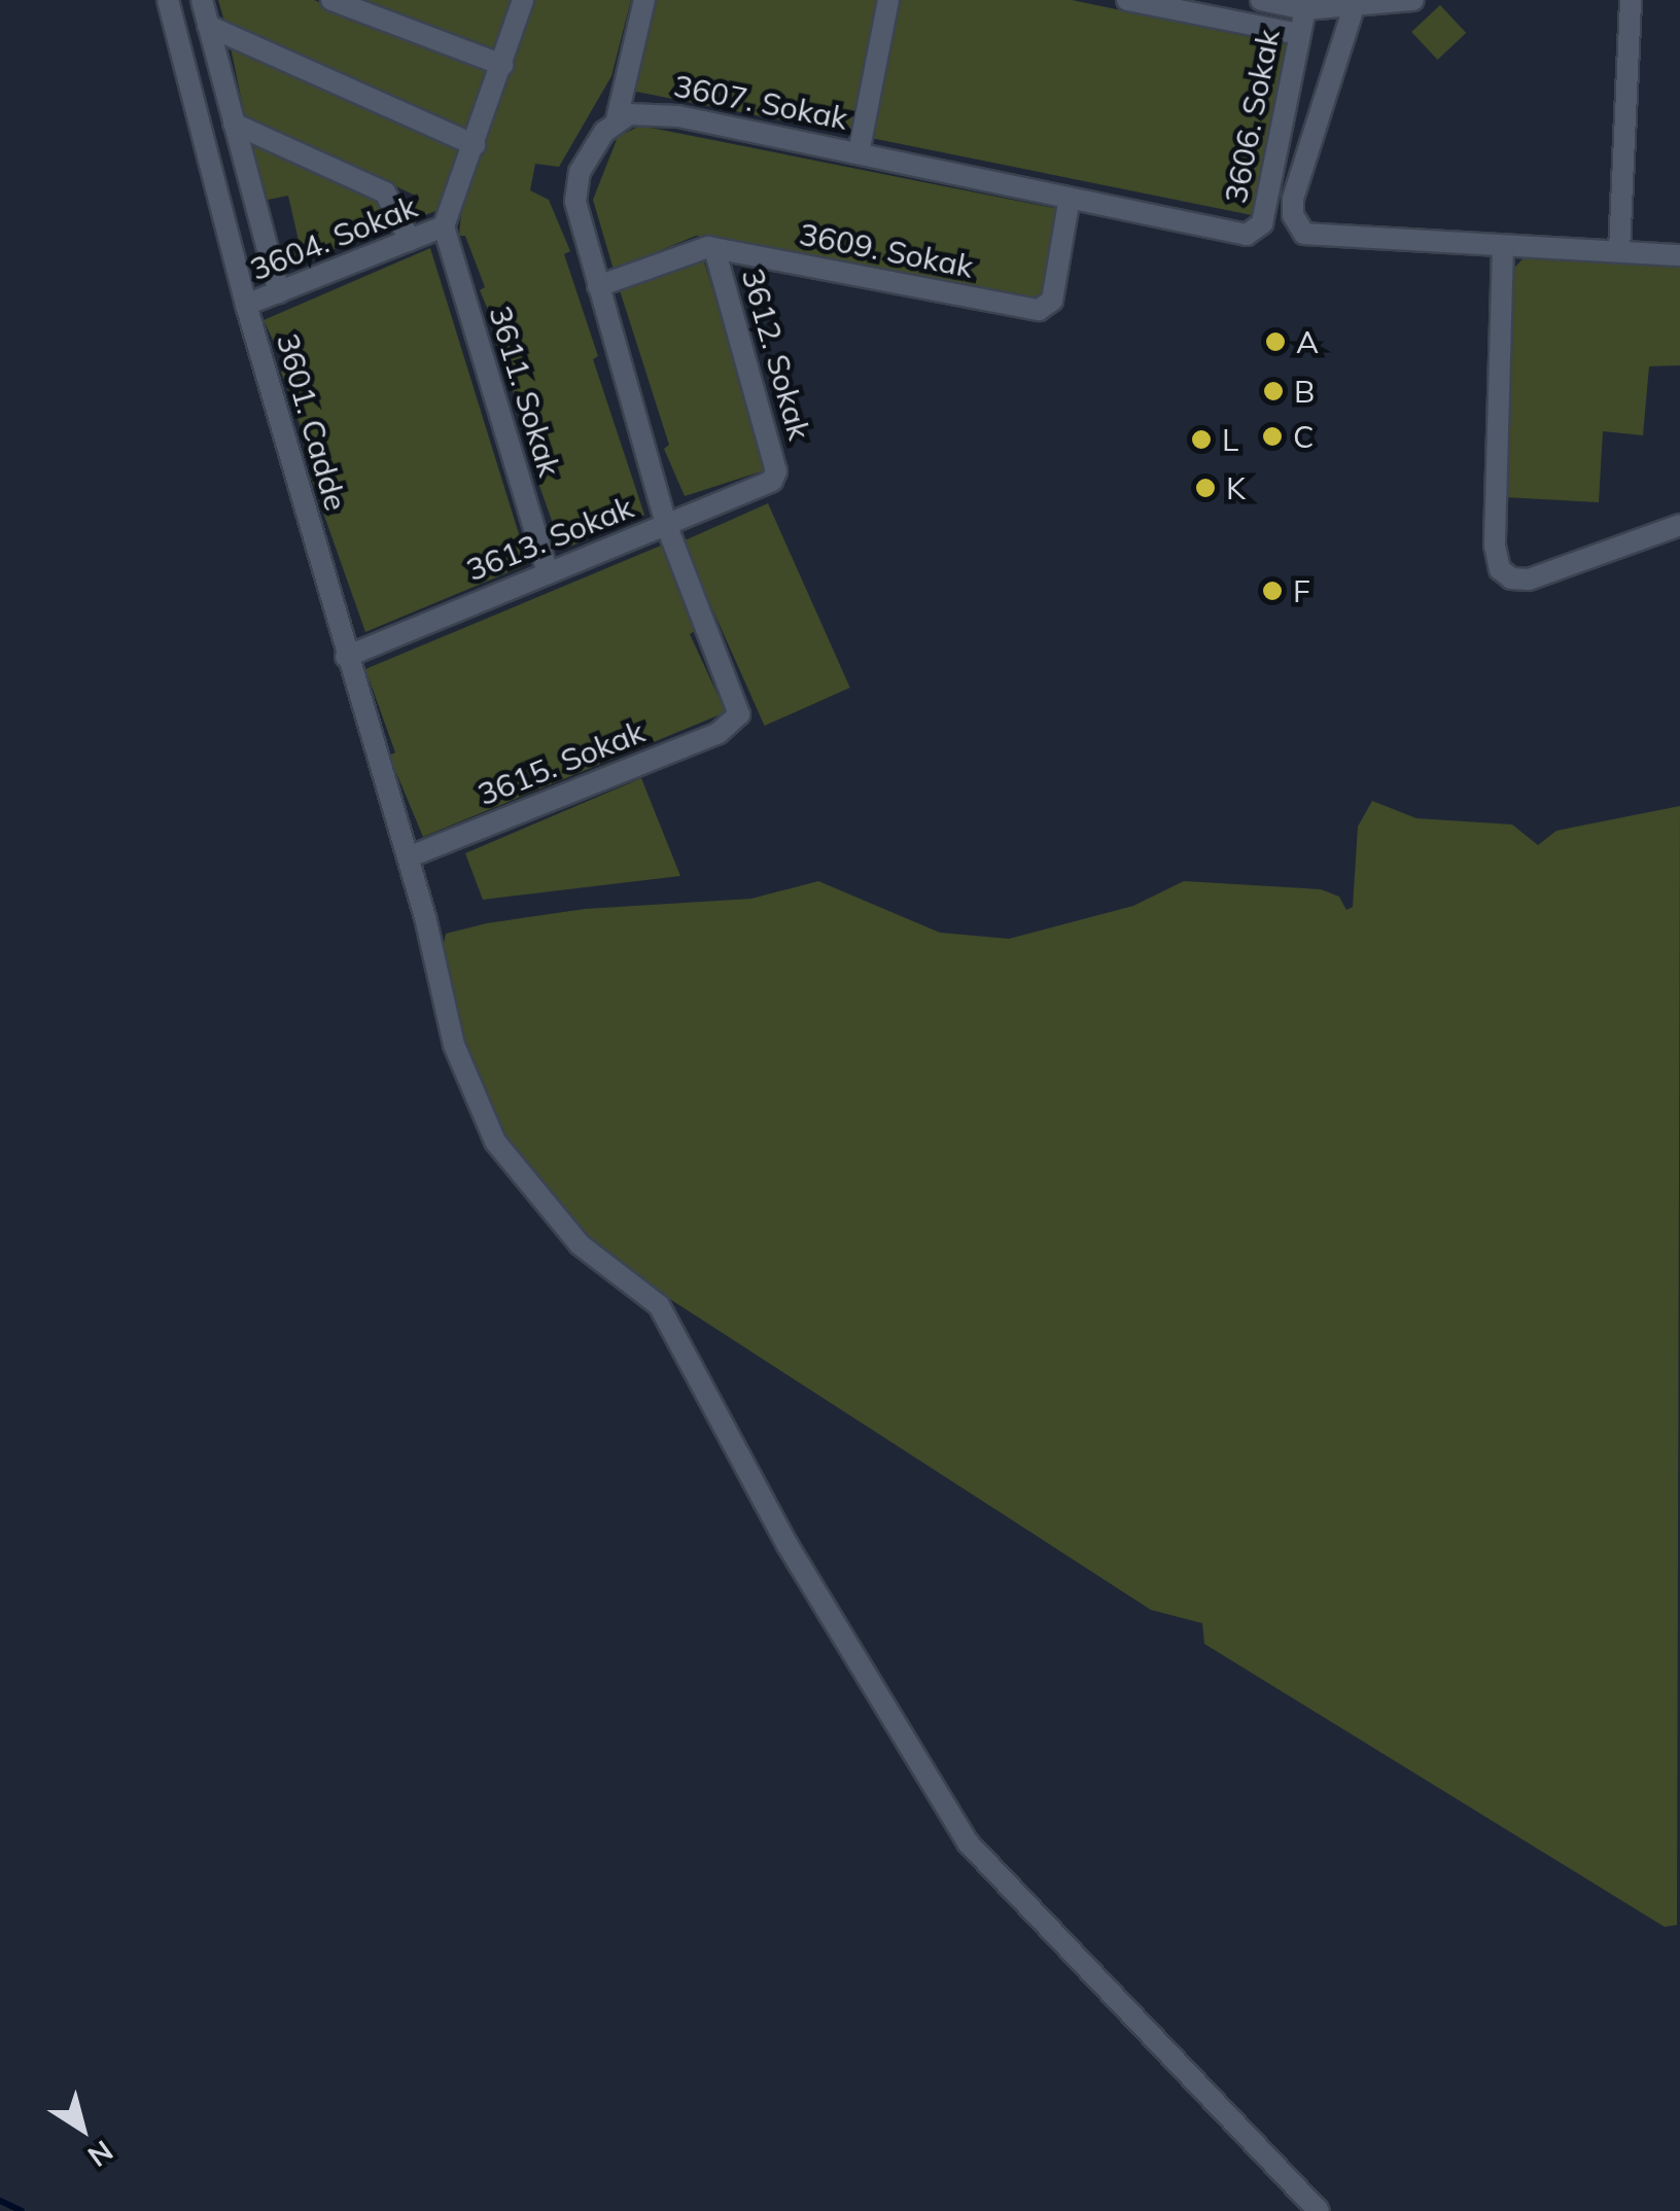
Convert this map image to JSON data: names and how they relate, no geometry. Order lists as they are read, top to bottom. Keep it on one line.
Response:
{"streets":{"street":["3607. Sokak","3606. Sokak","3604. Sokak","3609. Sokak","3612. Sokak","3611. Sokak","3601. Cadde","3613. Sokak","3615. Sokak"]},"crossings":[["3607. Sokak","3606. Sokak"],["3607. Sokak","3609. Sokak"],["3604. Sokak","3611. Sokak"],["3604. Sokak","3601. Cadde"],["3609. Sokak","3612. Sokak"],["3612. Sokak","3613. Sokak"],["3611. Sokak","3613. Sokak"],["3601. Cadde","3613. Sokak"],["3601. Cadde","3615. Sokak"],["3613. Sokak","3615. Sokak"]],"places":["A","B","C","L","K","F"],"north":"bottom right"}
